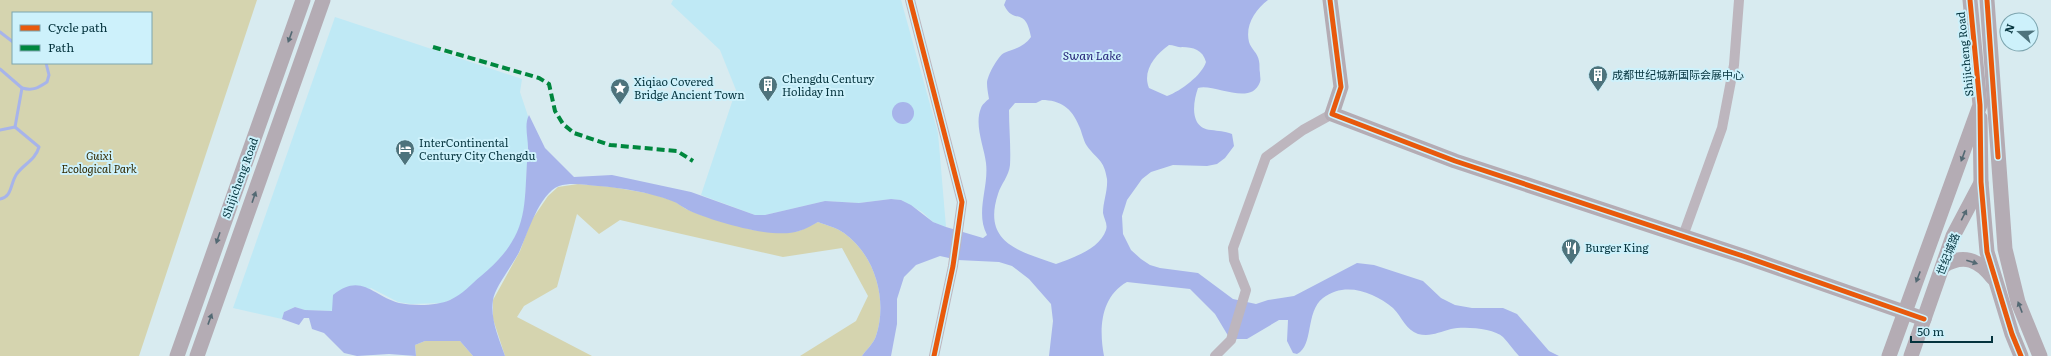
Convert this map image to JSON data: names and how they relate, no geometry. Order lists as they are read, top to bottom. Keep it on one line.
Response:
{"streets":{"main road":["Shijicheng Road","世纪城路"]},"one_way":["世纪城路"],"water":["Swan Lake"],"parks":["Guixi Ecological Park"],"places":{"building":["成都世纪城新国际会展中心","Chengdu Century Holiday Inn"],"place":["Xiqiao Covered Bridge Ancient Town"],"hotel":["InterContinental Century City Chengdu"],"restaurant":["Burger King"]},"legend":["Cycle path","Path"],"scale_bar":"50 m","north":"left"}
